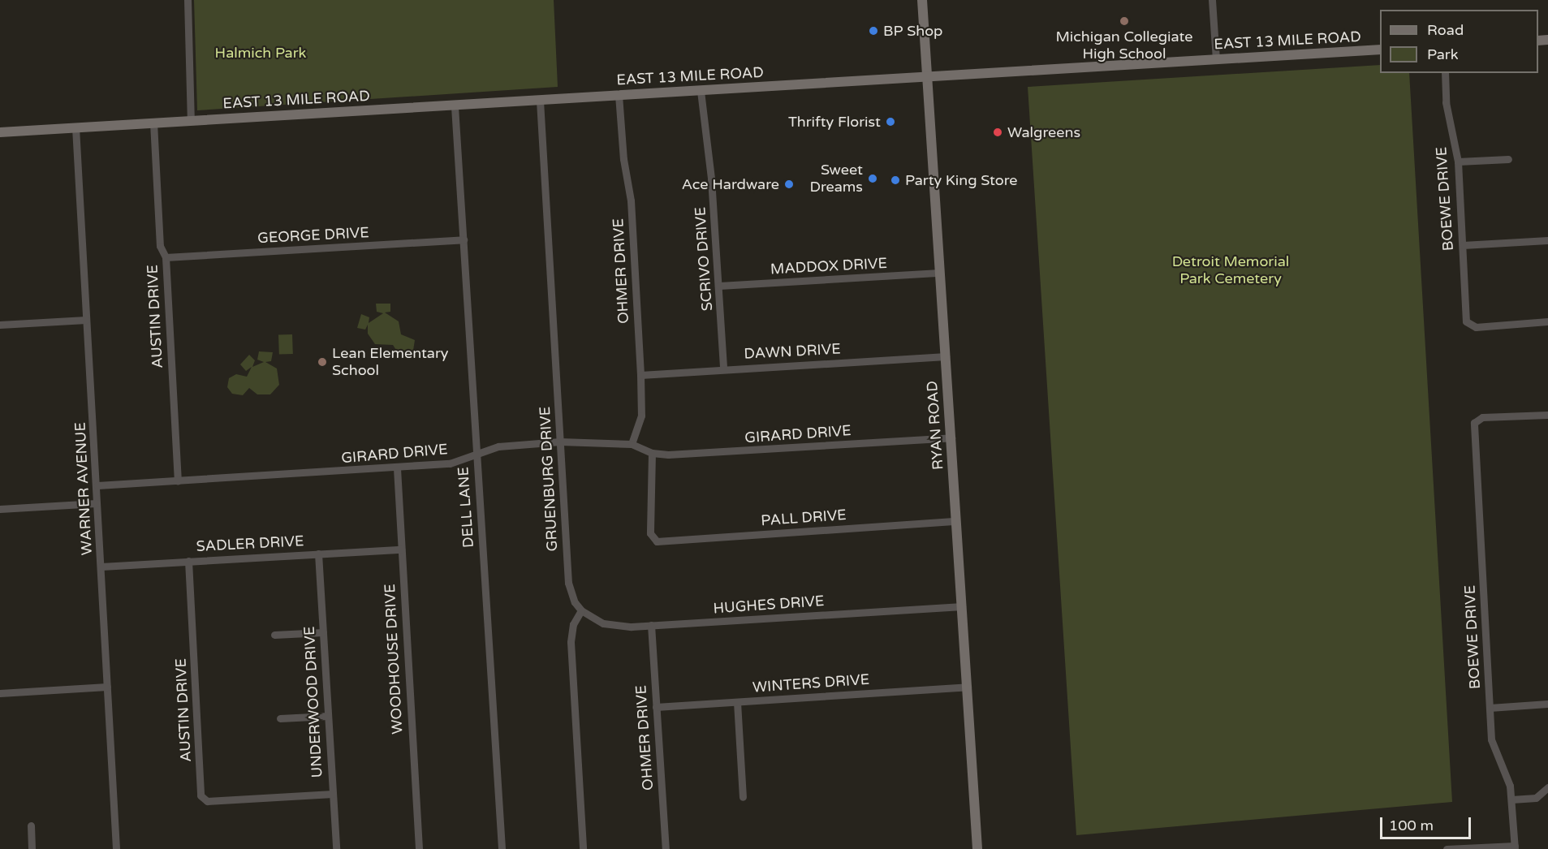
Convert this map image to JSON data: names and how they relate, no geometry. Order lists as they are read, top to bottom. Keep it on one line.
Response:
{"streets":{"main road":["EAST 13 MILE ROAD","RYAN ROAD"],"street":["BOEWE DRIVE","GEORGE DRIVE","SCRIVO DRIVE","MADDOX DRIVE","OHMER DRIVE","AUSTIN DRIVE","DAWN DRIVE","GIRARD DRIVE","GRUENBURG DRIVE","WARNER AVENUE","DELL LANE","PALL DRIVE","SADLER DRIVE","HUGHES DRIVE","WOODHOUSE DRIVE","WINTERS DRIVE","UNDERWOOD DRIVE"]},"crossings":[["EAST 13 MILE ROAD","SCRIVO DRIVE"],["EAST 13 MILE ROAD","OHMER DRIVE"],["EAST 13 MILE ROAD","AUSTIN DRIVE"],["EAST 13 MILE ROAD","RYAN ROAD"],["EAST 13 MILE ROAD","GRUENBURG DRIVE"],["EAST 13 MILE ROAD","WARNER AVENUE"],["EAST 13 MILE ROAD","DELL LANE"],["GEORGE DRIVE","AUSTIN DRIVE"],["GEORGE DRIVE","DELL LANE"],["SCRIVO DRIVE","MADDOX DRIVE"],["SCRIVO DRIVE","DAWN DRIVE"],["MADDOX DRIVE","RYAN ROAD"],["OHMER DRIVE","DAWN DRIVE"],["OHMER DRIVE","GIRARD DRIVE"],["OHMER DRIVE","HUGHES DRIVE"],["OHMER DRIVE","WINTERS DRIVE"],["AUSTIN DRIVE","GIRARD DRIVE"],["AUSTIN DRIVE","SADLER DRIVE"],["AUSTIN DRIVE","UNDERWOOD DRIVE"],["DAWN DRIVE","RYAN ROAD"],["RYAN ROAD","GIRARD DRIVE"],["RYAN ROAD","PALL DRIVE"],["RYAN ROAD","HUGHES DRIVE"],["RYAN ROAD","WINTERS DRIVE"],["GIRARD DRIVE","GRUENBURG DRIVE"],["GIRARD DRIVE","WARNER AVENUE"],["GIRARD DRIVE","DELL LANE"],["GIRARD DRIVE","PALL DRIVE"],["GIRARD DRIVE","WOODHOUSE DRIVE"],["GRUENBURG DRIVE","HUGHES DRIVE"],["WARNER AVENUE","SADLER DRIVE"],["SADLER DRIVE","WOODHOUSE DRIVE"],["SADLER DRIVE","UNDERWOOD DRIVE"]],"parks":["Halmich Park","Detroit Memorial Park Cemetery"],"places":["Michigan Collegiate High School","BP Shop","Thrifty Florist","Walgreens","Sweet Dreams","Party King Store","Ace Hardware","Lean Elementary School"],"legend":["Road","Park"],"scale_bar":"100 m"}
